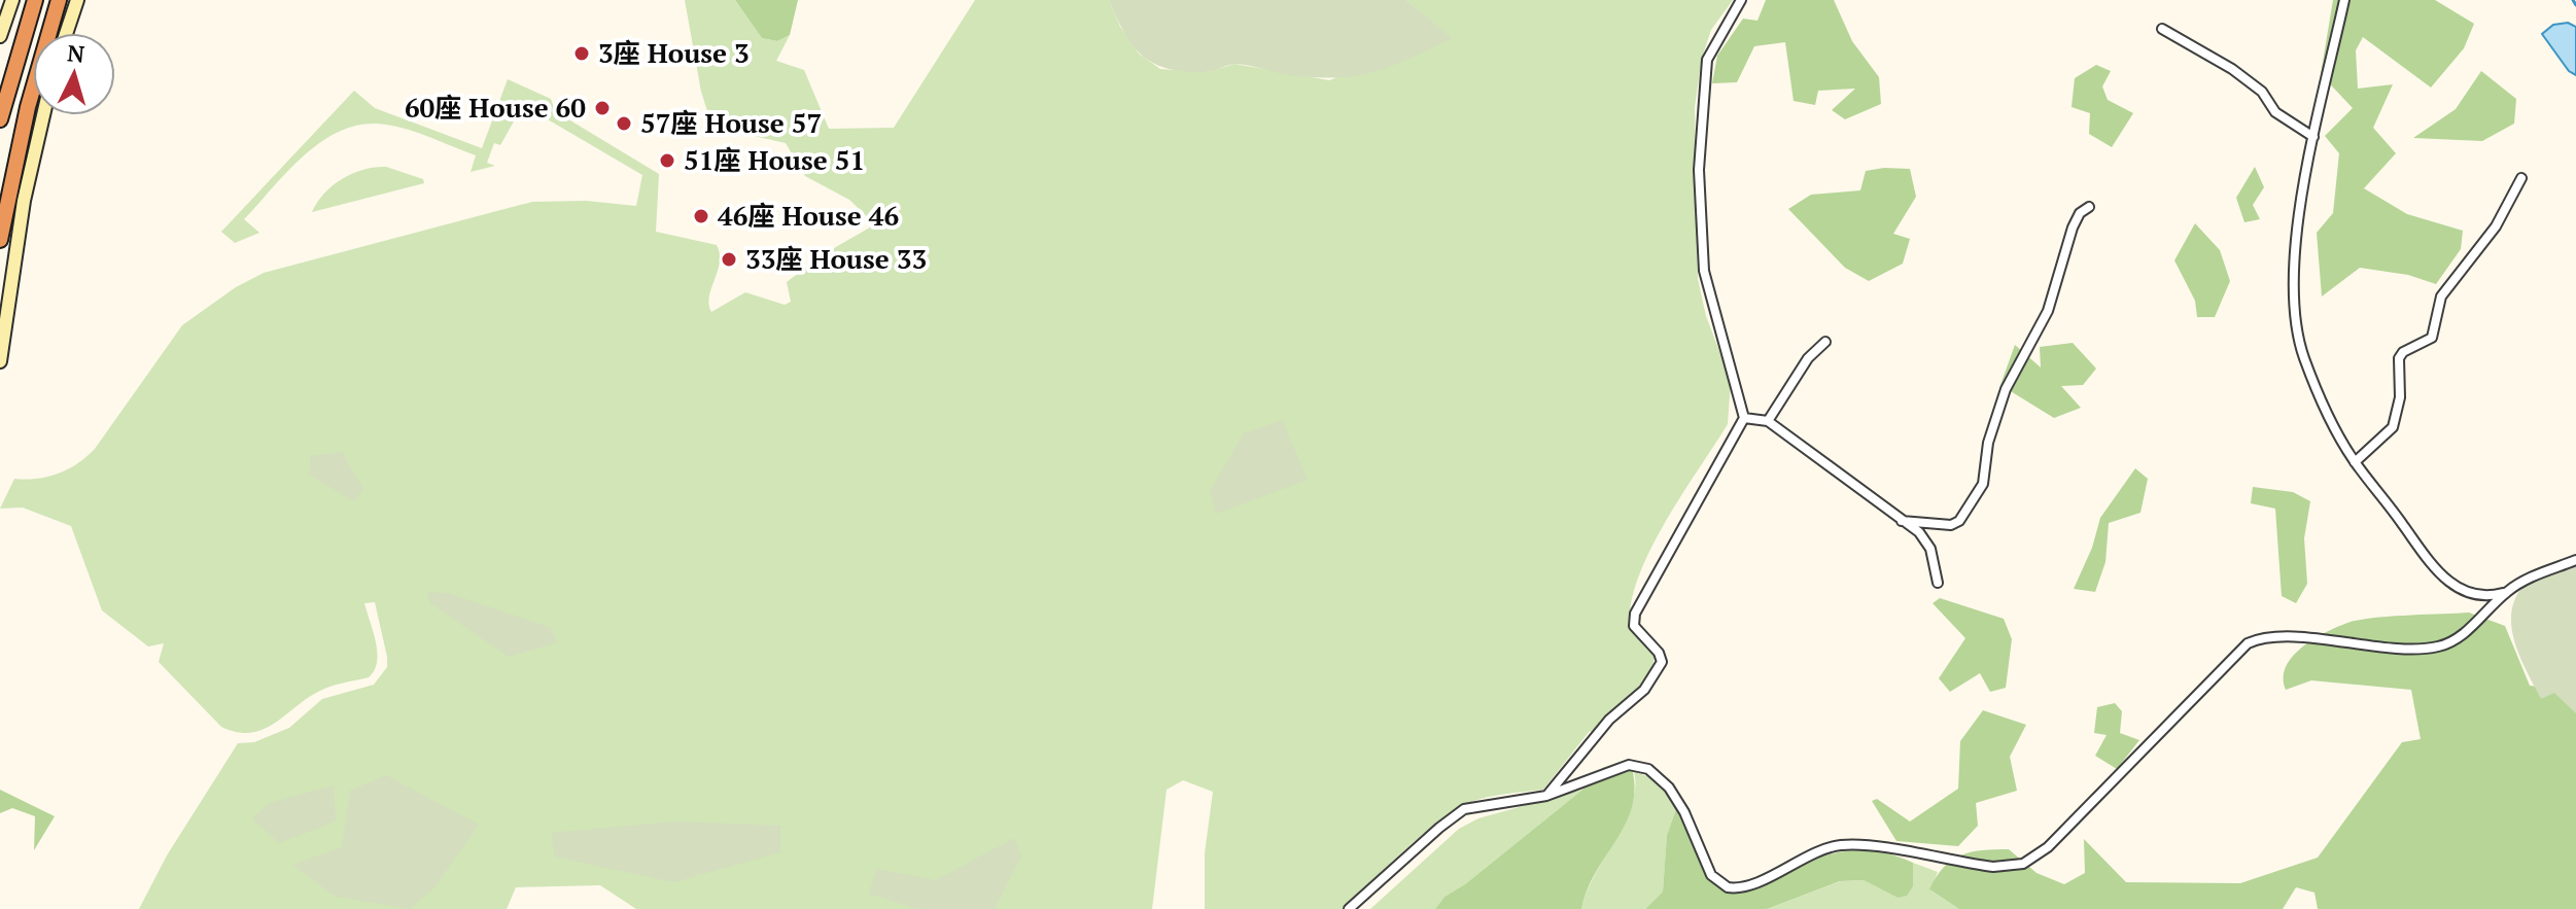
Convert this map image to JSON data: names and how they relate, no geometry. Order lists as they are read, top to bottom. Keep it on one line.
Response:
{"places":["3座 House 3","60座 House 60","57座 House 57","51座 House 51","46座 House 46","33座 House 33"],"north":"top"}
